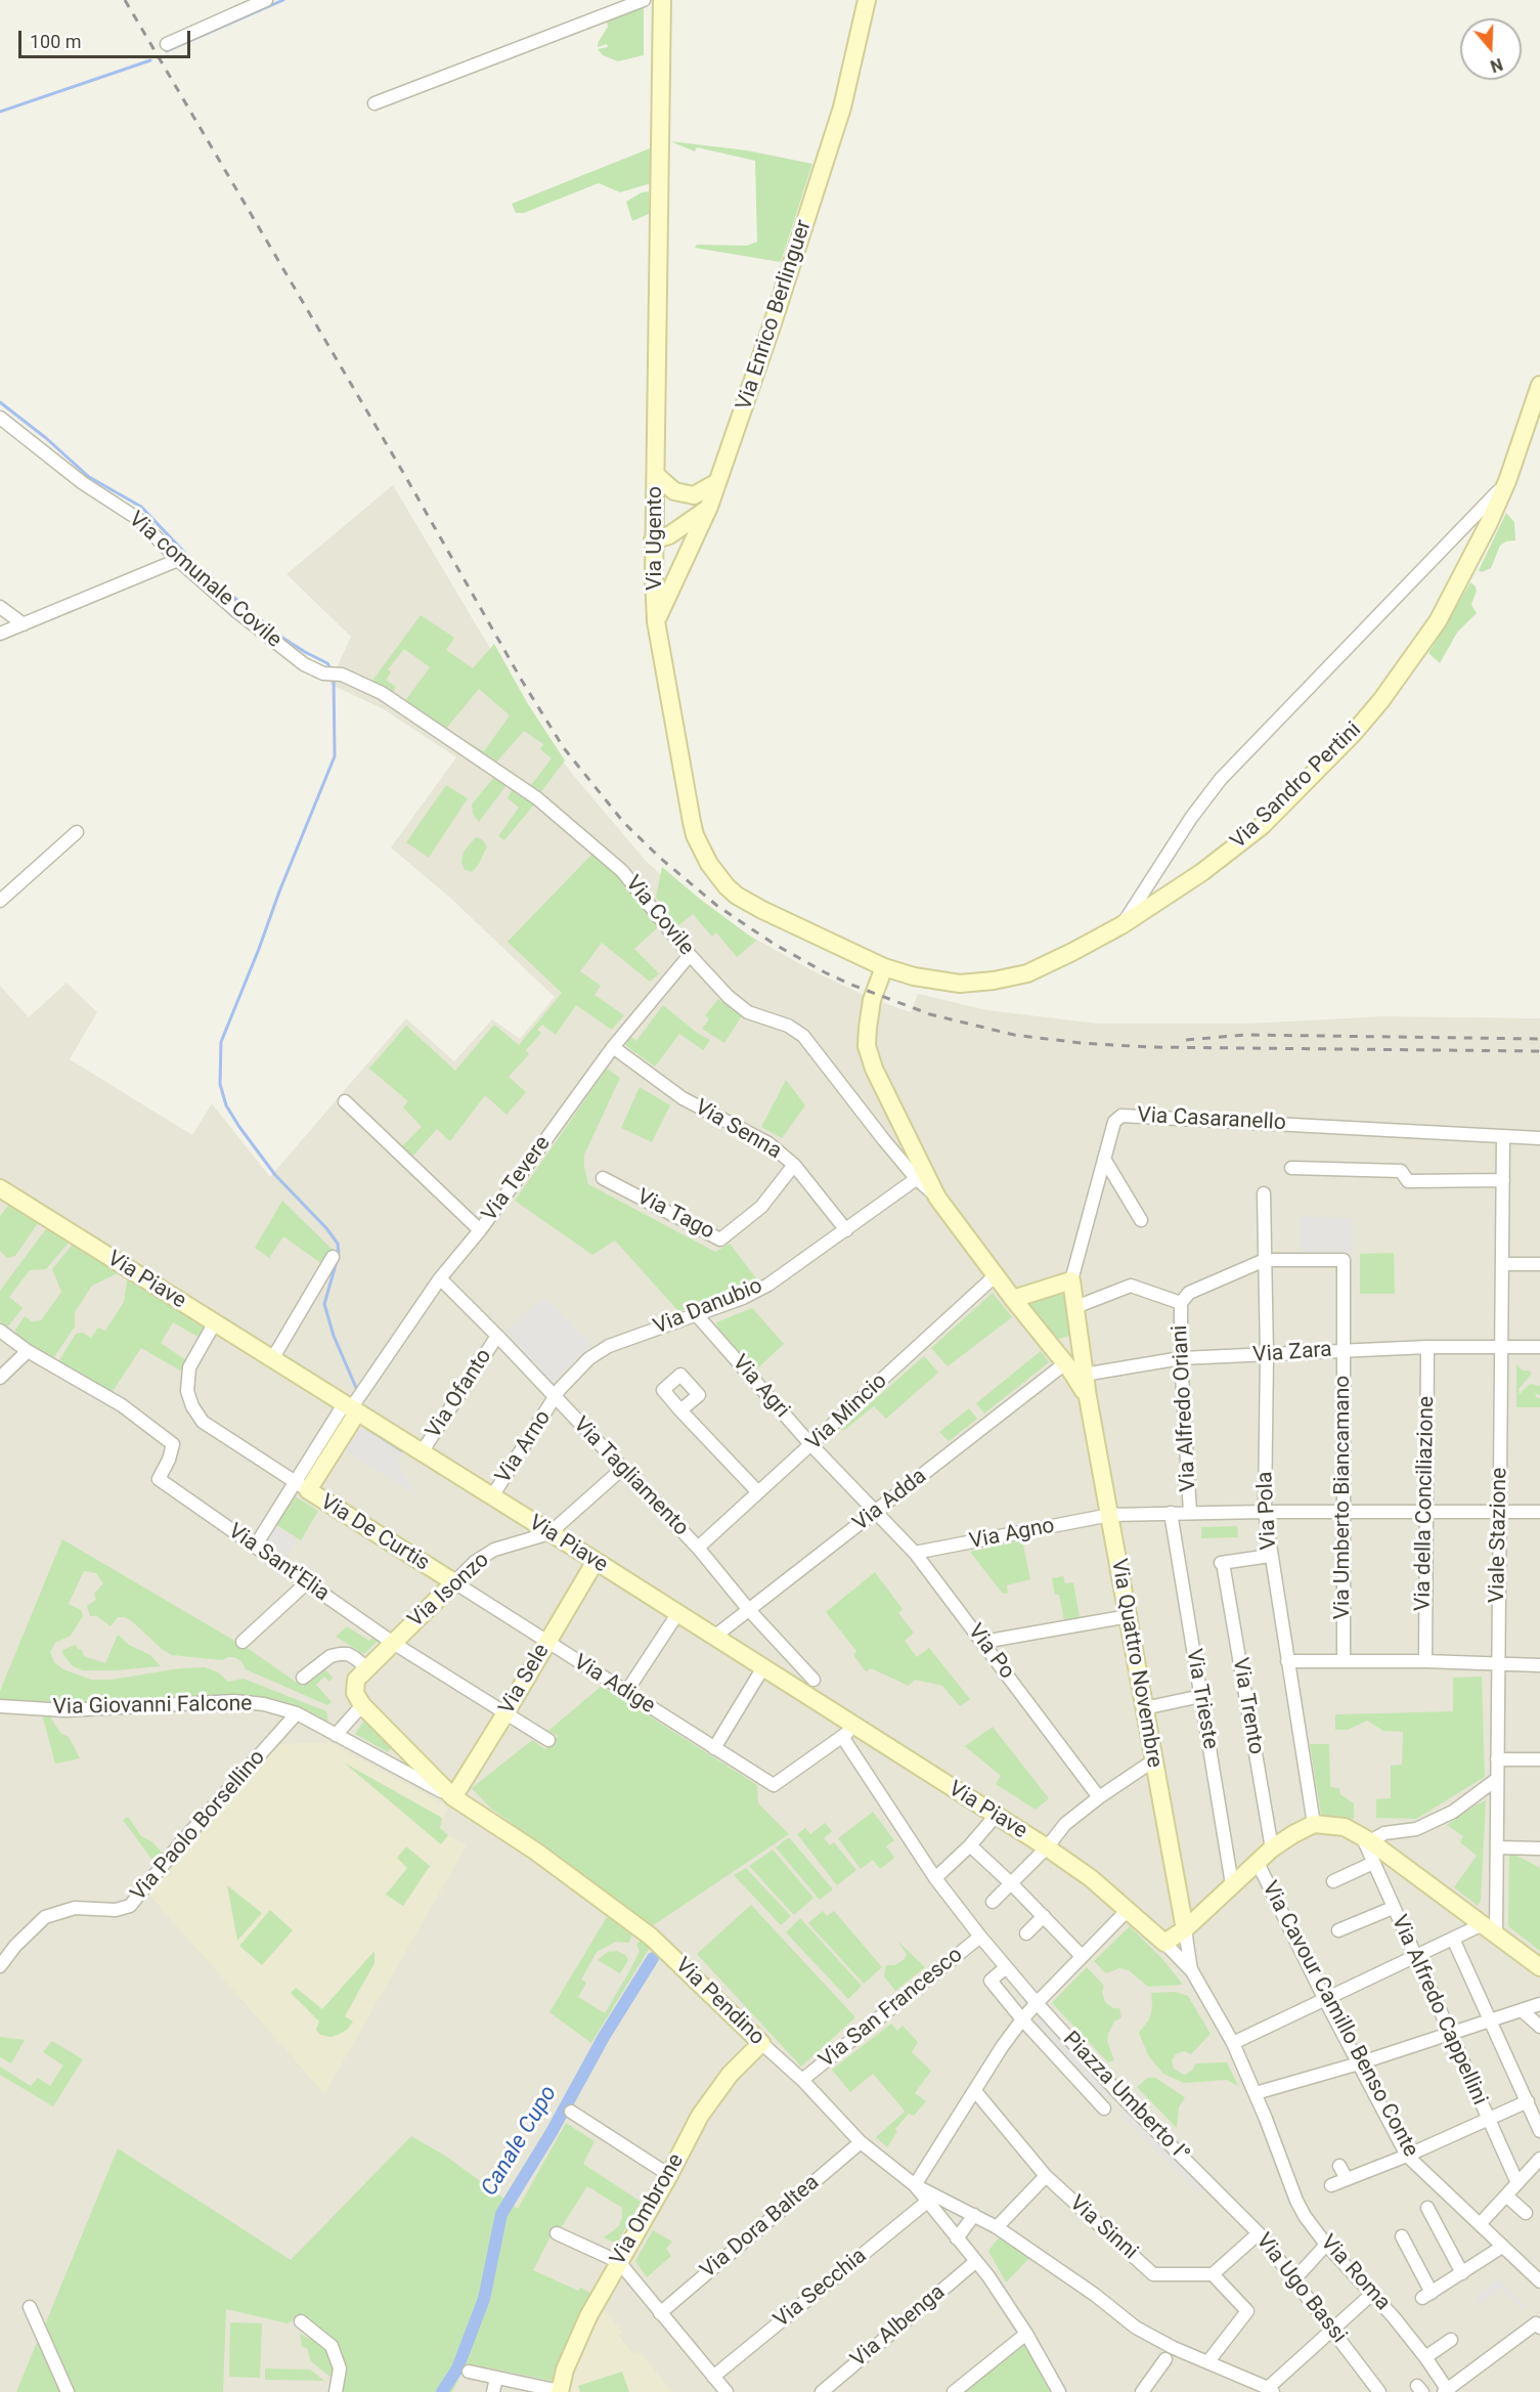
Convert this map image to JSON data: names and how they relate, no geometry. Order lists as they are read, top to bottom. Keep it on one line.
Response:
{"streets":{"street":["Via Enrico Berlinguer","Via Ugento","Via comunale Covile","Via Sandro Pertini","Via Covile","Via Casaranello","Via Senna","Via Tevere","Via Tago","Via Piave","Via Danubio","Via Zara","Via Agri","Via Ofanto","Via Alfredo Oriani","Via Mincio","Via Arno","Via Tagliamento","Via Umberto Biancamano","Via Adda","Via della Conciliazione","Via Pola","Via De Curtis","Via Agno","Viale Stazione","Via Sant'Elia","Via Isonzo","Via Po","Via Quattro Novembre","Via Sele","Via Adige","Via Trieste","Via Giovanni Falcone","Via Trento","Via Paolo Borsellino","Via Pendino","Via San Francesco","Via Alfredo Cappellini","Via Cavour Camillo Benso Conte","Piazza Umberto I°","Via Ombrone","Via Dora Baltea","Via Sinni","Via Roma","Via Secchia","Via Ugo Bassi","Via Albenga"]},"crossings":[["Via Enrico Berlinguer","Via Ugento"],["Via Ugento","Via Sandro Pertini"],["Via comunale Covile","Via Covile"],["Via Covile","Via Tevere"],["Via Covile","Via Danubio"],["Via Covile","Via Mincio"],["Via Covile","Via Quattro Novembre"],["Via Casaranello","Viale Stazione"],["Via Casaranello","Via Quattro Novembre"],["Via Senna","Via Tevere"],["Via Senna","Via Tago"],["Via Senna","Via Danubio"],["Via Tevere","Via Piave"],["Via Tevere","Via Tagliamento"],["Via Piave","Via Ofanto"],["Via Piave","Via Arno"],["Via Piave","Via Adda"],["Via Piave","Via Isonzo"],["Via Piave","Via Sele"],["Via Piave","Via Adige"],["Via Piave","Piazza Umberto I°"],["Via Danubio","Via Agri"],["Via Danubio","Via Arno"],["Via Danubio","Via Tagliamento"],["Via Zara","Via Alfredo Oriani"],["Via Zara","Via Umberto Biancamano"],["Via Zara","Via della Conciliazione"],["Via Zara","Via Pola"],["Via Zara","Viale Stazione"],["Via Zara","Via Quattro Novembre"],["Via Agri","Via Mincio"],["Via Agri","Via Adda"],["Via Agri","Via Po"],["Via Ofanto","Via Tagliamento"],["Via Alfredo Oriani","Via Agno"],["Via Mincio","Via Tagliamento"],["Via Arno","Via Tagliamento"],["Via Tagliamento","Via Adda"],["Via Tagliamento","Via Isonzo"],["Via Umberto Biancamano","Via Pola"],["Via Umberto Biancamano","Via Agno"],["Via Adda","Via Po"],["Via Adda","Via Quattro Novembre"],["Via della Conciliazione","Via Agno"],["Via Pola","Via Agno"],["Via Pola","Via Trento"],["Via De Curtis","Via Isonzo"],["Via De Curtis","Via Adige"],["Via Agno","Viale Stazione"],["Via Agno","Via Po"],["Via Agno","Via Quattro Novembre"],["Via Agno","Via Trieste"],["Via Sant'Elia","Via Isonzo"],["Via Sant'Elia","Via Sele"],["Via Isonzo","Via Adige"],["Via Isonzo","Via Pendino"],["Via Sele","Via Adige"],["Via Sele","Via Pendino"],["Via Adige","Piazza Umberto I°"],["Via Giovanni Falcone","Via Paolo Borsellino"],["Via Giovanni Falcone","Via Pendino"],["Via Pendino","Via San Francesco"],["Via Pendino","Via Ombrone"],["Via Pendino","Via Dora Baltea"],["Via Pendino","Via Secchia"],["Via Pendino","Via Albenga"],["Via San Francesco","Piazza Umberto I°"],["Piazza Umberto I°","Via Ugo Bassi"]],"water":["Canale Cupo"],"scale_bar":"100 m","north":"bottom"}
